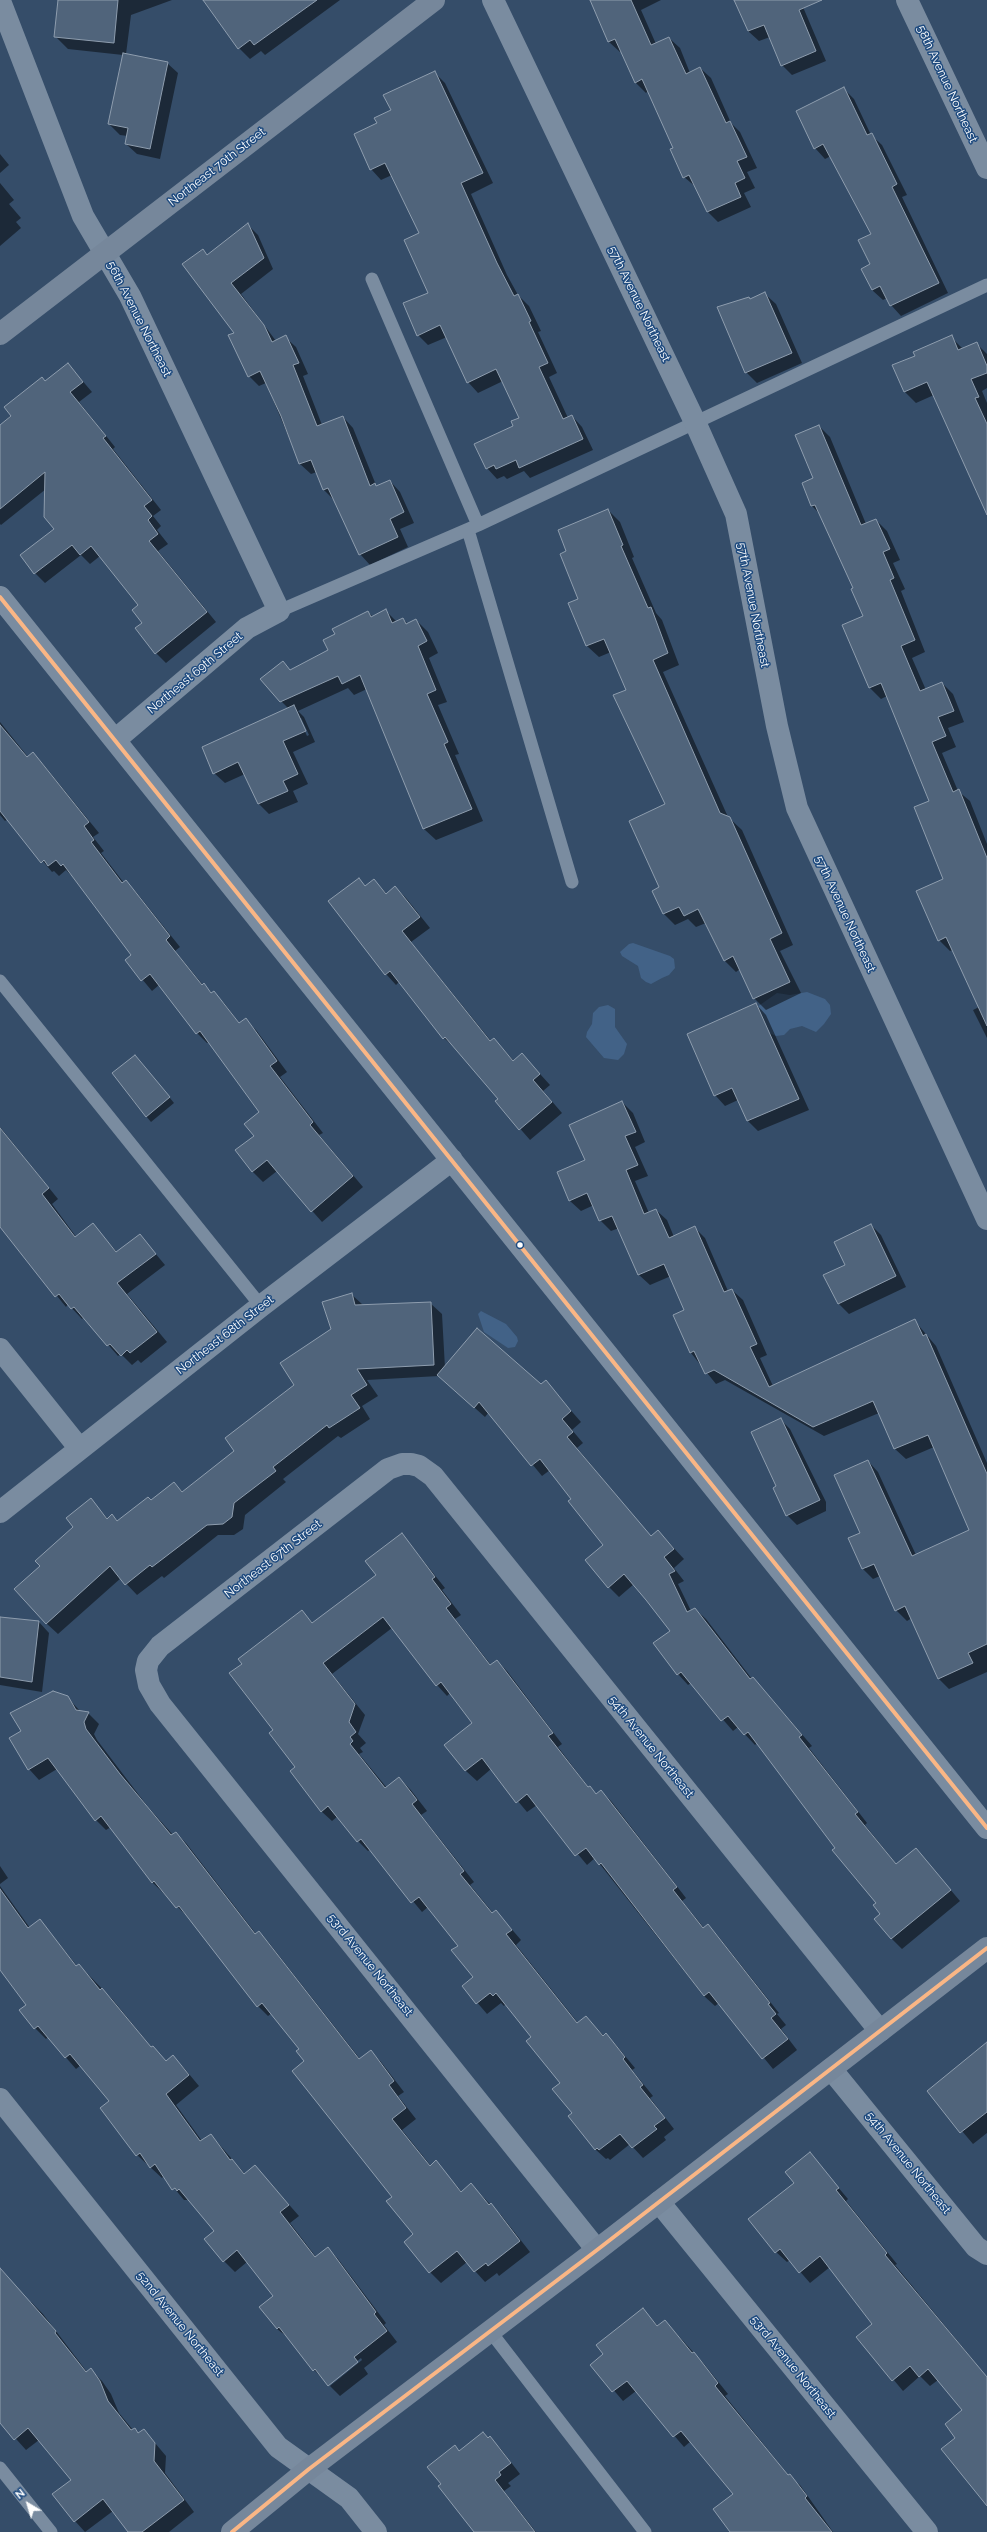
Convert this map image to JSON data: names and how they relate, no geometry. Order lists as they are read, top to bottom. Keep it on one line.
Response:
{"streets":{"main road":["Northeast 70th Street"],"street":["58th Avenue Northeast","57th Avenue Northeast","56th Avenue Northeast","Northeast 69th Street","Northeast 68th Street","Northeast 67th Street","54th Avenue Northeast","53rd Avenue Northeast","52nd Avenue Northeast"]},"crossings":[["Northeast 70th Street","56th Avenue Northeast"],["56th Avenue Northeast","Northeast 69th Street"],["Northeast 67th Street","54th Avenue Northeast"],["Northeast 67th Street","53rd Avenue Northeast"]],"north":"top left"}
